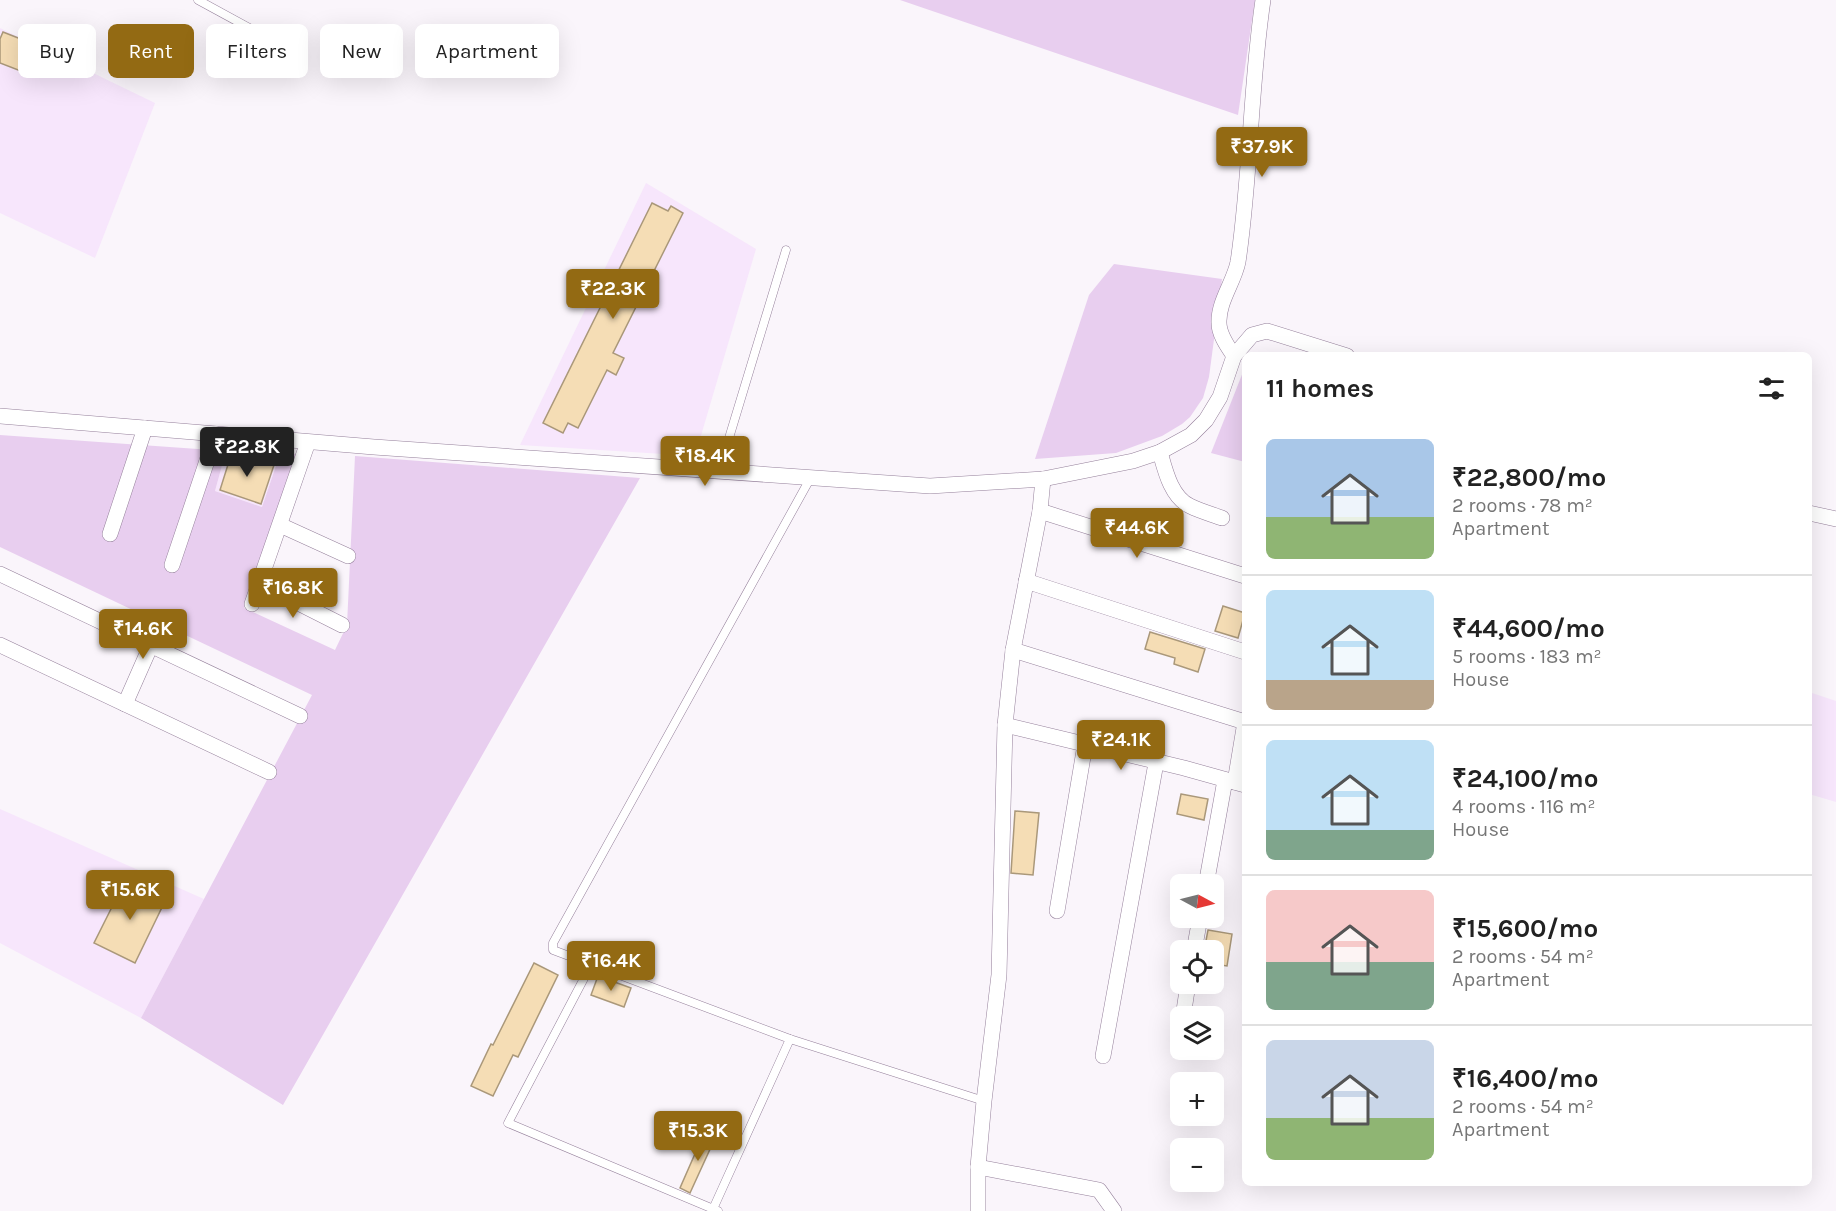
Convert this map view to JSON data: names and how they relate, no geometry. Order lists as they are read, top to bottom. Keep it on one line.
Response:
{"north":"right","page":{"chip":["Buy","Rent","Filters","New","Apartment"],"price":["₹37.9K","₹22.3K","₹22.8K","₹18.4K","₹44.6K","₹16.8K","₹14.6K","₹24.1K","₹15.6K","₹16.4K","₹15.3K"],"heading":"11 homes","list":[{"name":"₹22,800/mo","note":"2 rooms · 78 m² · Apartment"},{"name":"₹44,600/mo","note":"5 rooms · 183 m² · House"},{"name":"₹24,100/mo","note":"4 rooms · 116 m² · House"},{"name":"₹15,600/mo","note":"2 rooms · 54 m² · Apartment"},{"name":"₹16,400/mo","note":"2 rooms · 54 m² · Apartment"}],"map_buttons":["+","−"]}}
